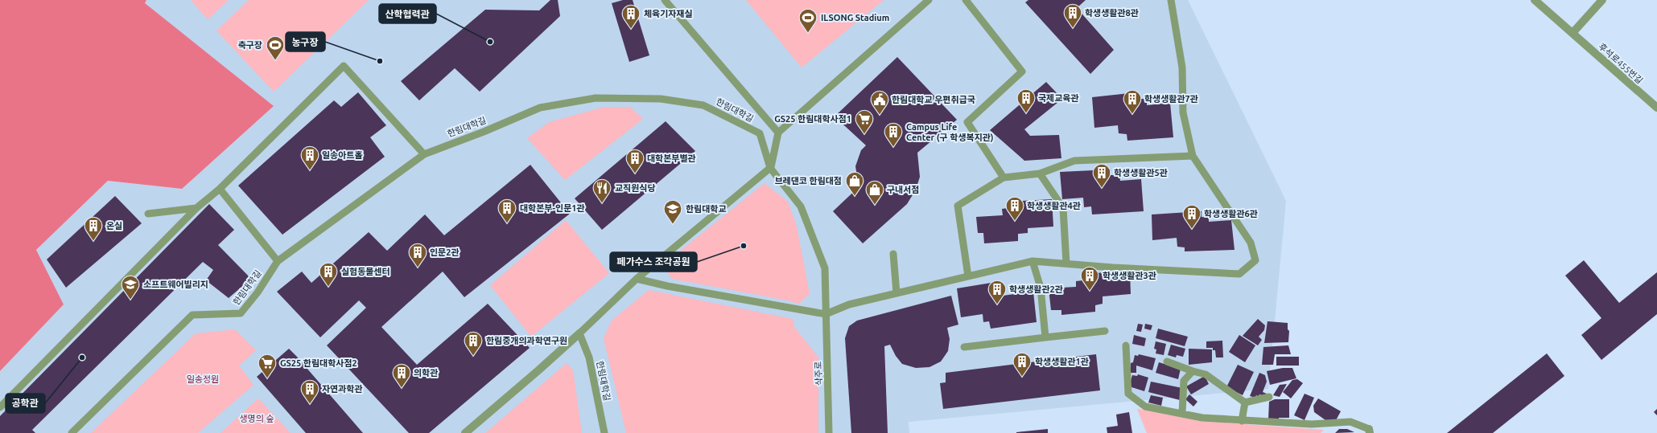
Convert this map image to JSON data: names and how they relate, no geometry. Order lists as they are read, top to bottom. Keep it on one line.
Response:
{"streets":{"street":["후석로455번길"],"lane":["한림대학길","삭주로"]},"crossings":[["한림대학길","삭주로"]],"parks":["일송정원","생명의 숲"],"places":{"building":["학생생활관8관","체육기자재실","국제교육관","학생생활관7관","Campus Life Center (구 학생복지관)","일송아트홀","대학본부별관","학생생활관5관","학생생활관4관","대학본부-인문1관","학생생활관6관","온실","인문2관","실험동물센터","학생생활관3관","학생생활관2관","한림중개의과학연구원","학생생활관1관","의학관","자연과학관"],"sports":["ILSONG Stadium","축구장"],"other":["산학협력관","농구장","페가수스 조각공원","공학관"],"public building":["한림대학교 우편취급국"],"supermarket":["GS25 한림대학사점1","GS25 한림대학사점2"],"shop":["브레댄코 한림대점","구내서점"],"restaurant":["교직원식당"],"school or university":["한림대학교","소프트웨어빌리지"]}}
